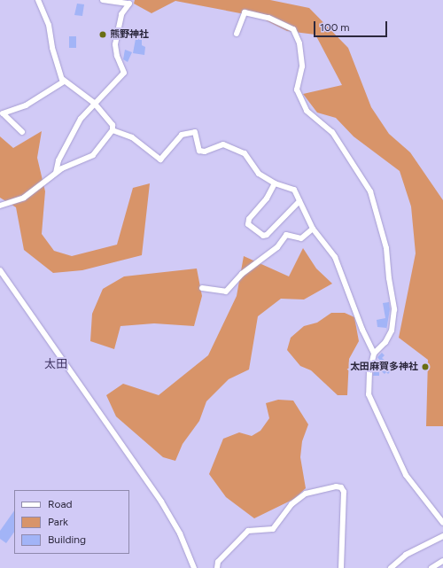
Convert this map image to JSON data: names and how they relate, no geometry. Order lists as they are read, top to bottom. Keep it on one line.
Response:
{"districts":["太田"],"places":["熊野神社","太田麻賀多神社"],"legend":["Road","Park","Building"],"scale_bar":"100 m"}
